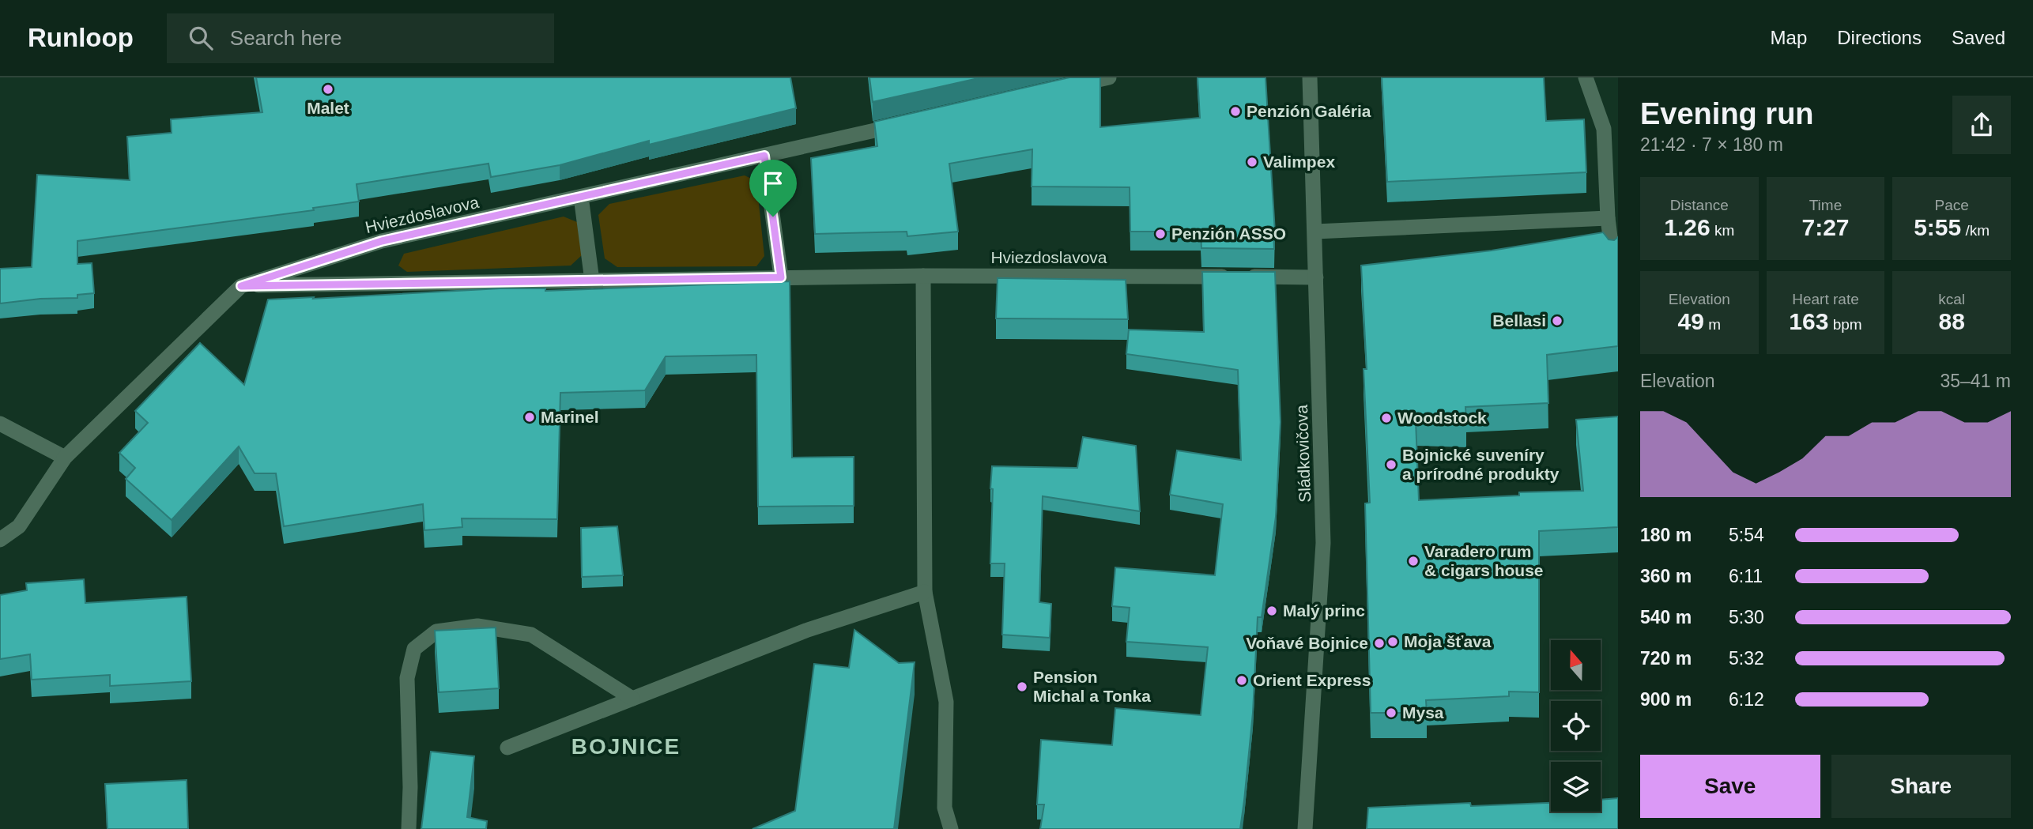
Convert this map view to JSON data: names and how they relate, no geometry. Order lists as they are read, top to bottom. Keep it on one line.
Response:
{"streets":{"street":["Hviezdoslavova","Sládkovičova"]},"crossings":[["Hviezdoslavova","Sládkovičova"]],"districts":["BOJNICE"],"places":["Malet","Penzión Galéria","Valimpex","Penzión ASSO","Bellasi","Marinel","Woodstock","Bojnické suveníry a prírodné produkty","Varadero rum & cigars house","Malý princ","Moja šťava","Voňavé Bojnice","Orient Express","Pension Michal a Tonka","Mysa"],"north":"top","page":{"header":"Runloop","search":"Search here","nav":["Map","Directions","Saved"],"heading":["Evening run","21:42 · 7 × 180 m"],"stats":[["Distance","1.26 km"],["Time","7:27"],["Pace","5:55 /km"],["Elevation","49 m"],["Heart rate","163 bpm"],["kcal","88"]],"chart":["Elevation","35–41 m"],"list":[{"name":"180 m","note":"5:54"},{"name":"360 m","note":"6:11"},{"name":"540 m","note":"5:30"},{"name":"720 m","note":"5:32"},{"name":"900 m","note":"6:12"}],"buttons":["Save","Share"]}}
